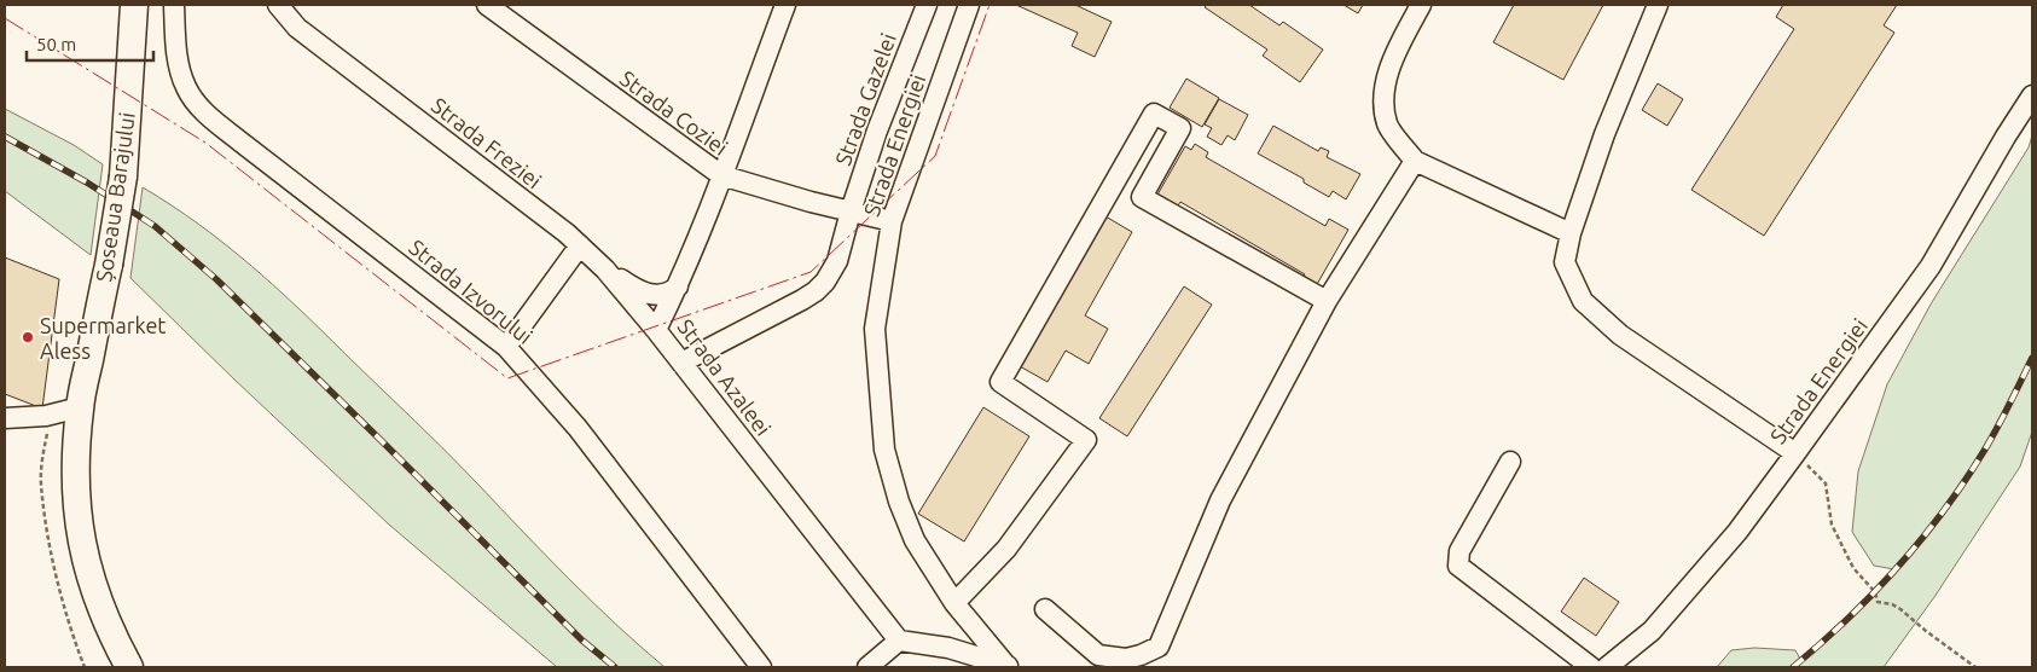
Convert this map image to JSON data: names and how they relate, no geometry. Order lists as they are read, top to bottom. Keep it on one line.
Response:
{"streets":{"highway":["Șoseaua Barajului"],"street":["Strada Gazelei","Strada Coziei","Strada Freziei","Strada Energiei","Strada Izvorului","Strada Azaleei"]},"crossings":[["Strada Gazelei","Strada Coziei"],["Strada Gazelei","Strada Azaleei"],["Strada Coziei","Strada Energiei"],["Strada Coziei","Strada Azaleei"],["Strada Freziei","Strada Azaleei"]],"places":["Supermarket Aless"],"scale_bar":"50 m"}
